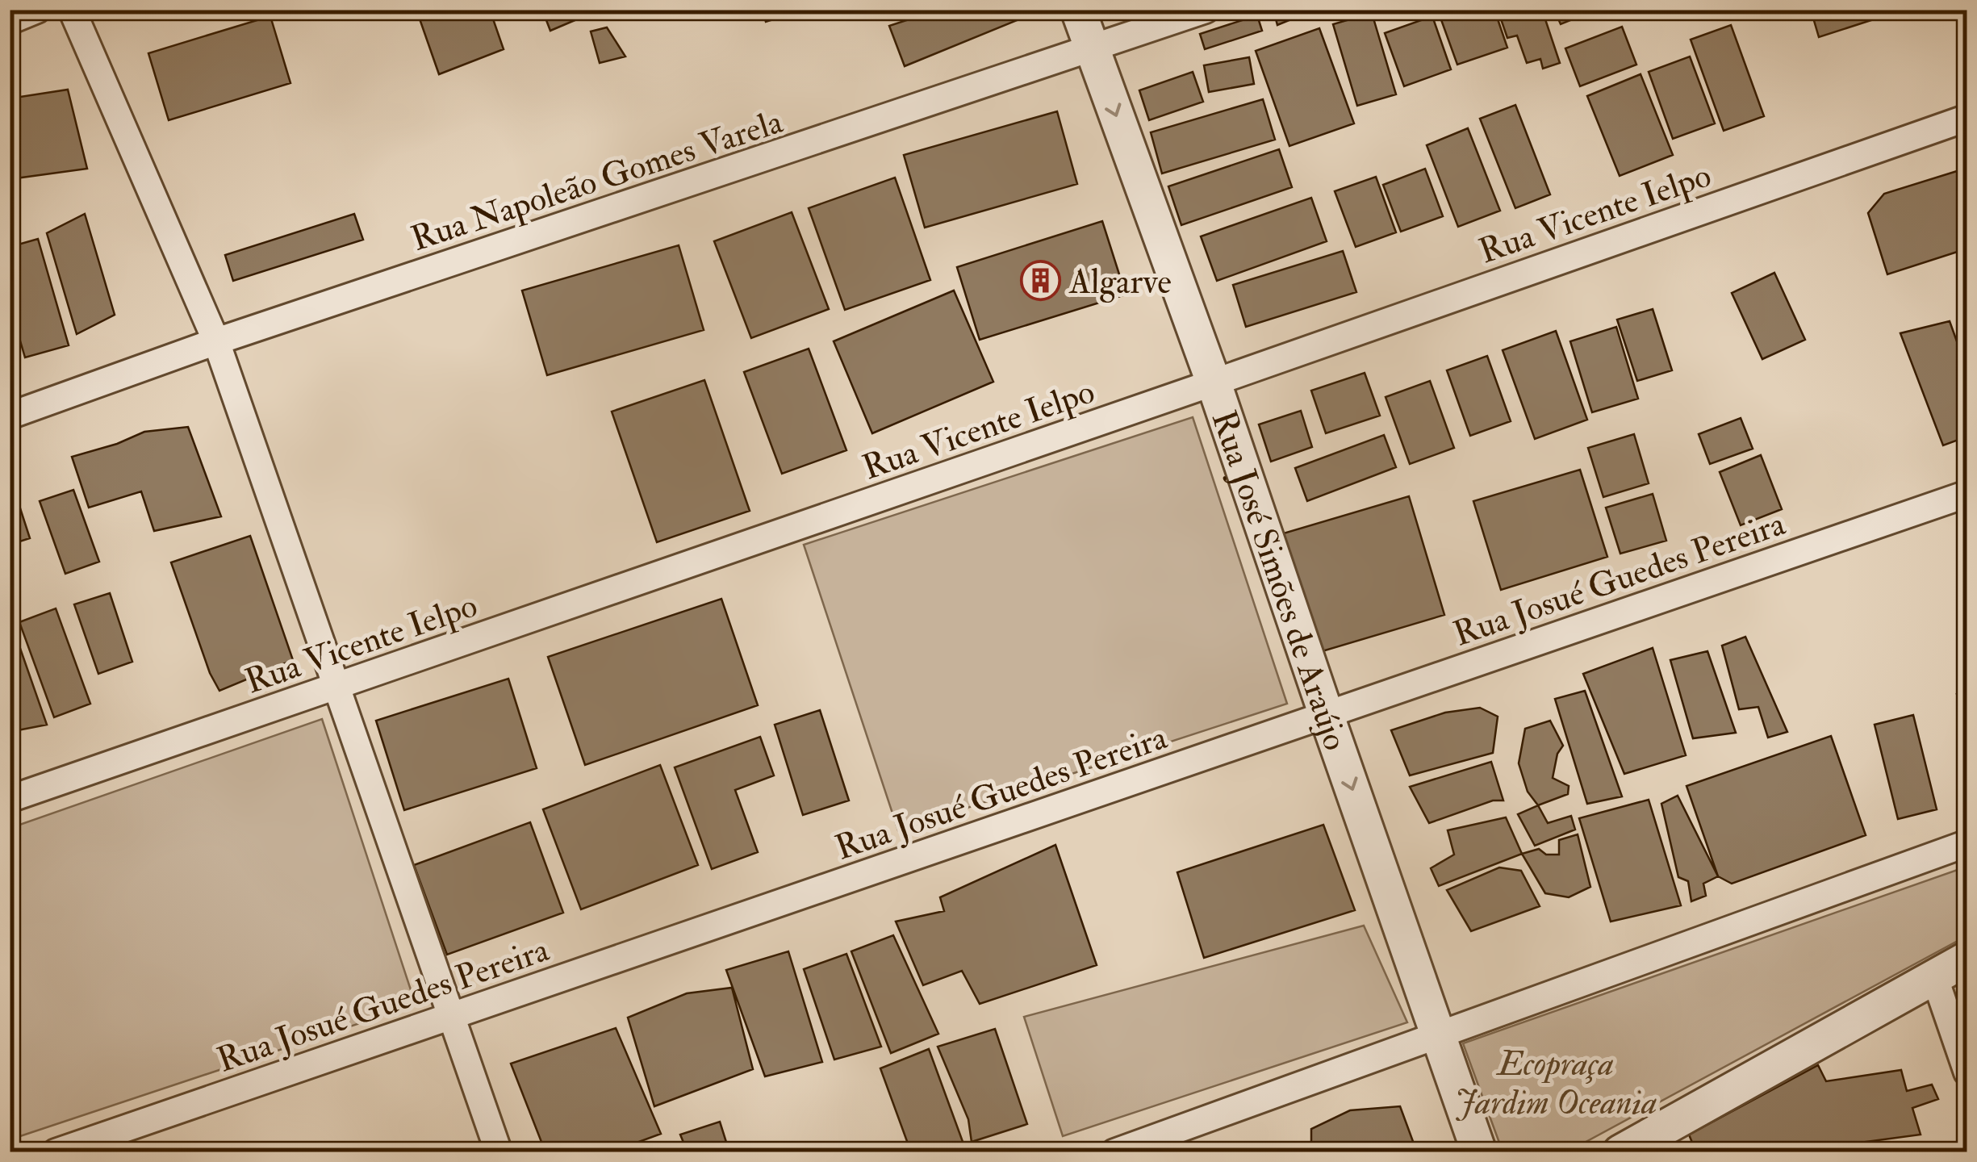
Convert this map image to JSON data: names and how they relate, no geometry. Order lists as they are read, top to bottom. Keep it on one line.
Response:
{"streets":{"street":["Rua Napoleão Gomes Varela","Rua Vicente Ielpo","Rua Josué Guedes Pereira","Rua José Simões de Araújo"]},"crossings":[["Rua Napoleão Gomes Varela","Rua José Simões de Araújo"],["Rua Vicente Ielpo","Rua José Simões de Araújo"],["Rua Josué Guedes Pereira","Rua José Simões de Araújo"]],"one_way":["Rua José Simões de Araújo"],"parks":["Ecopraça Jardim Oceania"],"places":{"building":["Algarve"]}}
